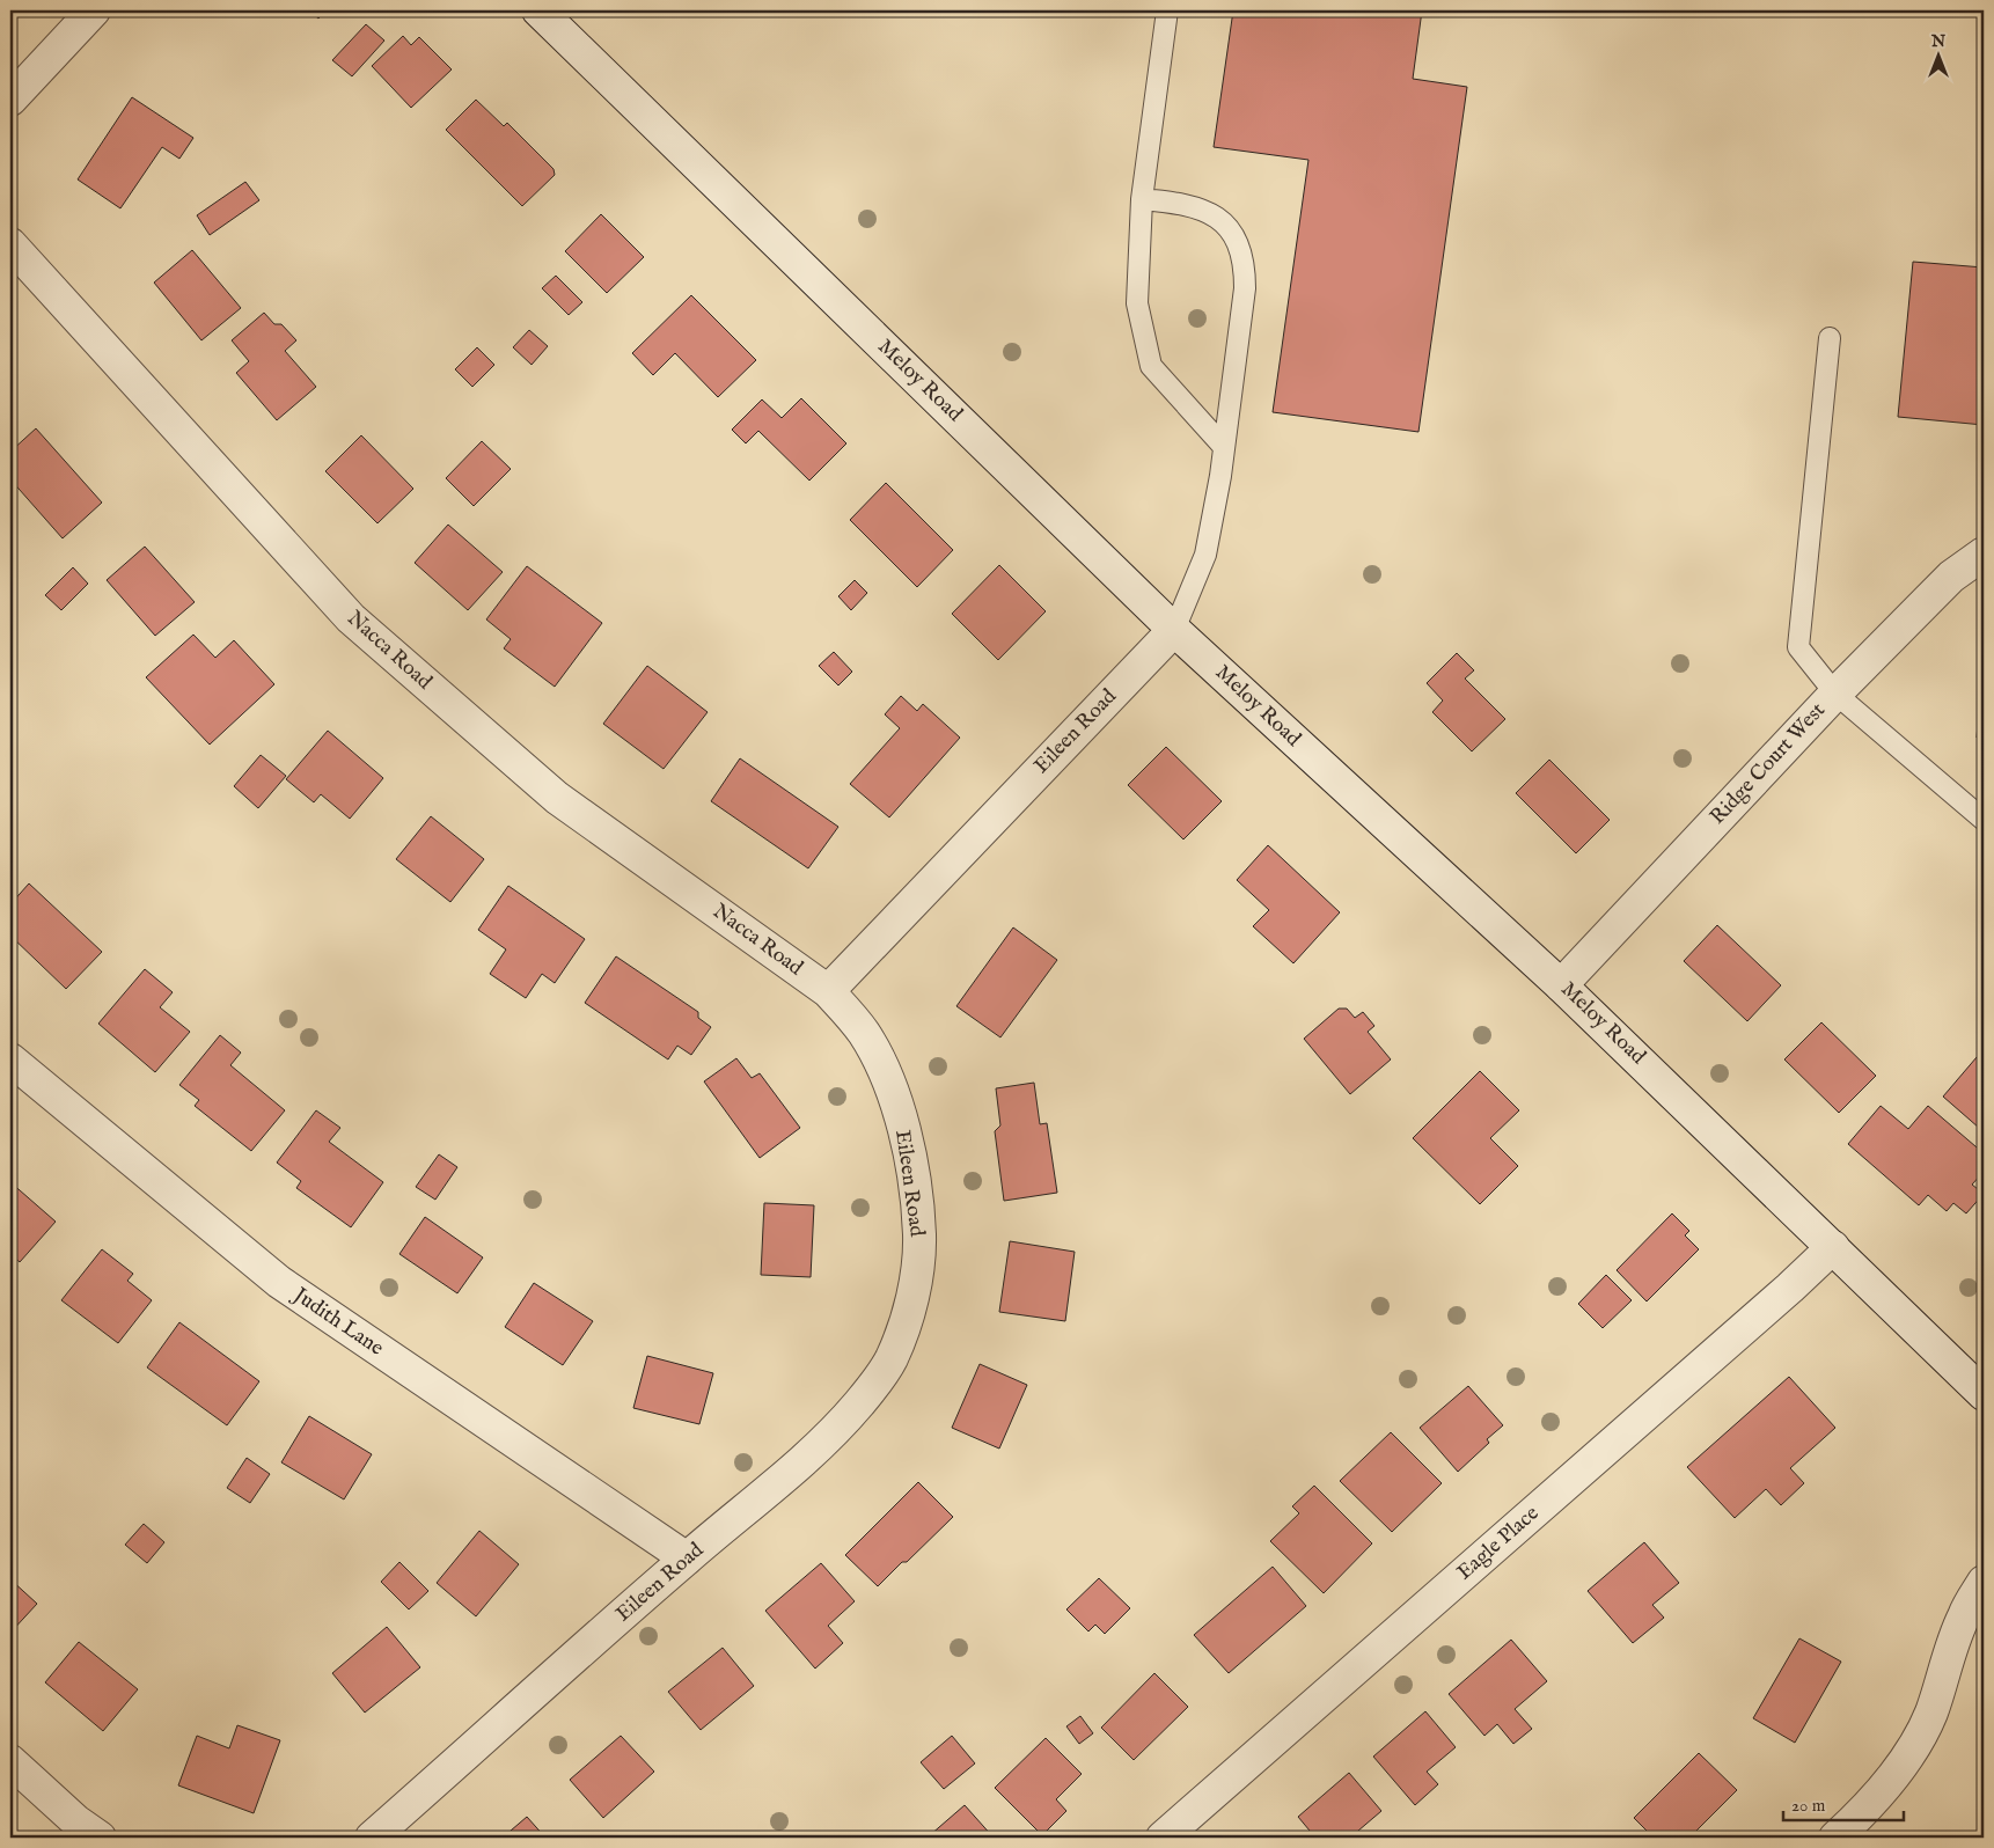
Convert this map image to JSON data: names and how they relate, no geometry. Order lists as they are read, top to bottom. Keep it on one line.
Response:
{"streets":{"street":["Meloy Road","Nacca Road","Eileen Road","Ridge Court West","Judith Lane","Eagle Place"]},"crossings":[["Meloy Road","Eileen Road"],["Meloy Road","Ridge Court West"],["Meloy Road","Eagle Place"],["Nacca Road","Eileen Road"],["Eileen Road","Judith Lane"]],"scale_bar":"20 m","north":"top"}
